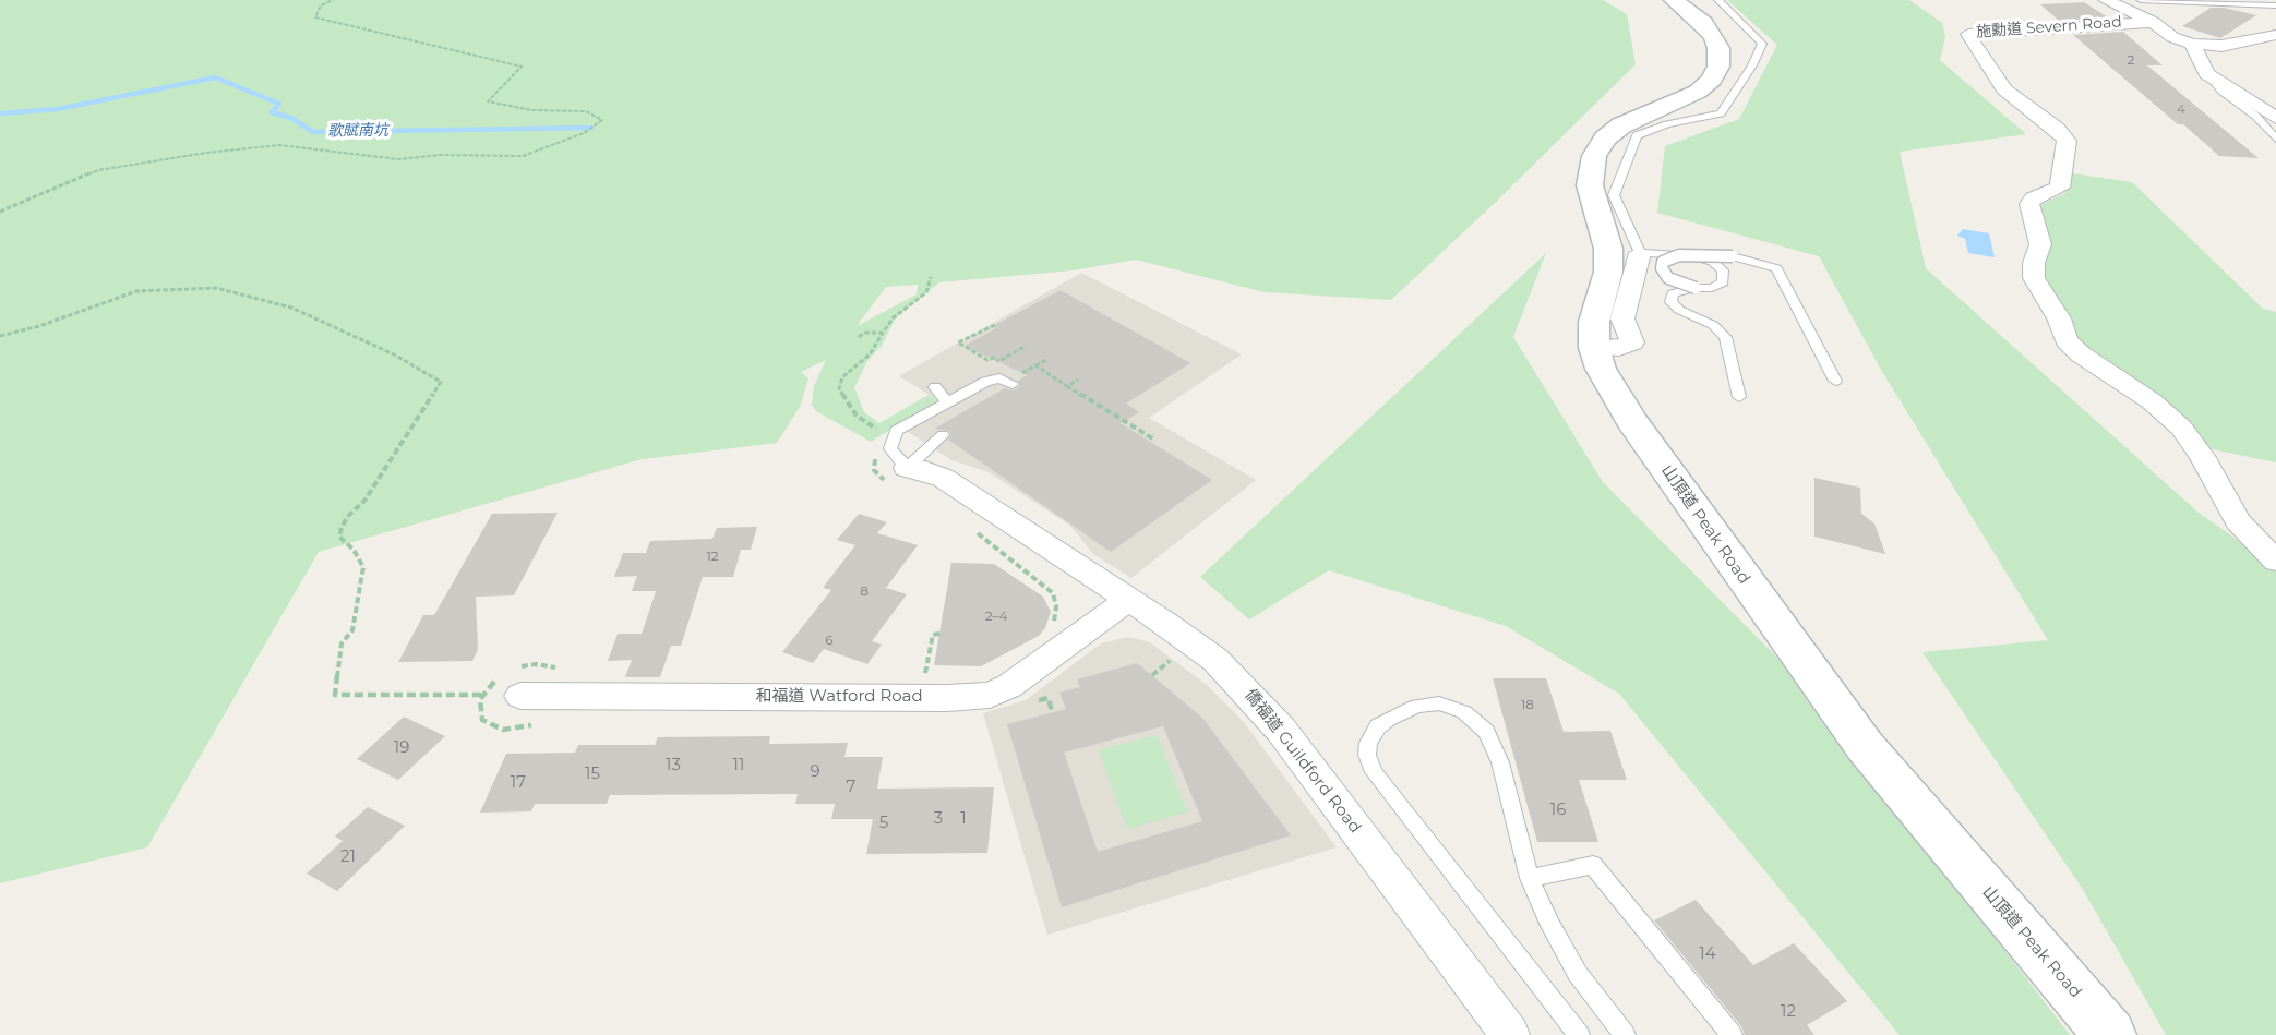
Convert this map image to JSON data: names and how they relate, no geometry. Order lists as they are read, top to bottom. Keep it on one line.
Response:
{"streets":{"main road":["山頂道 Peak Road"],"street":["施勳道 Severn Road","和福道 Watford Road","僑福道 Guildford Road"]},"crossings":[["和福道 Watford Road","僑福道 Guildford Road"]],"water":["歌賦南坑"],"house_numbers":["2","4","12","8","2–4","6","18","19","13","11","9","15","17","7","16","3","1","5","21","14","12"]}
